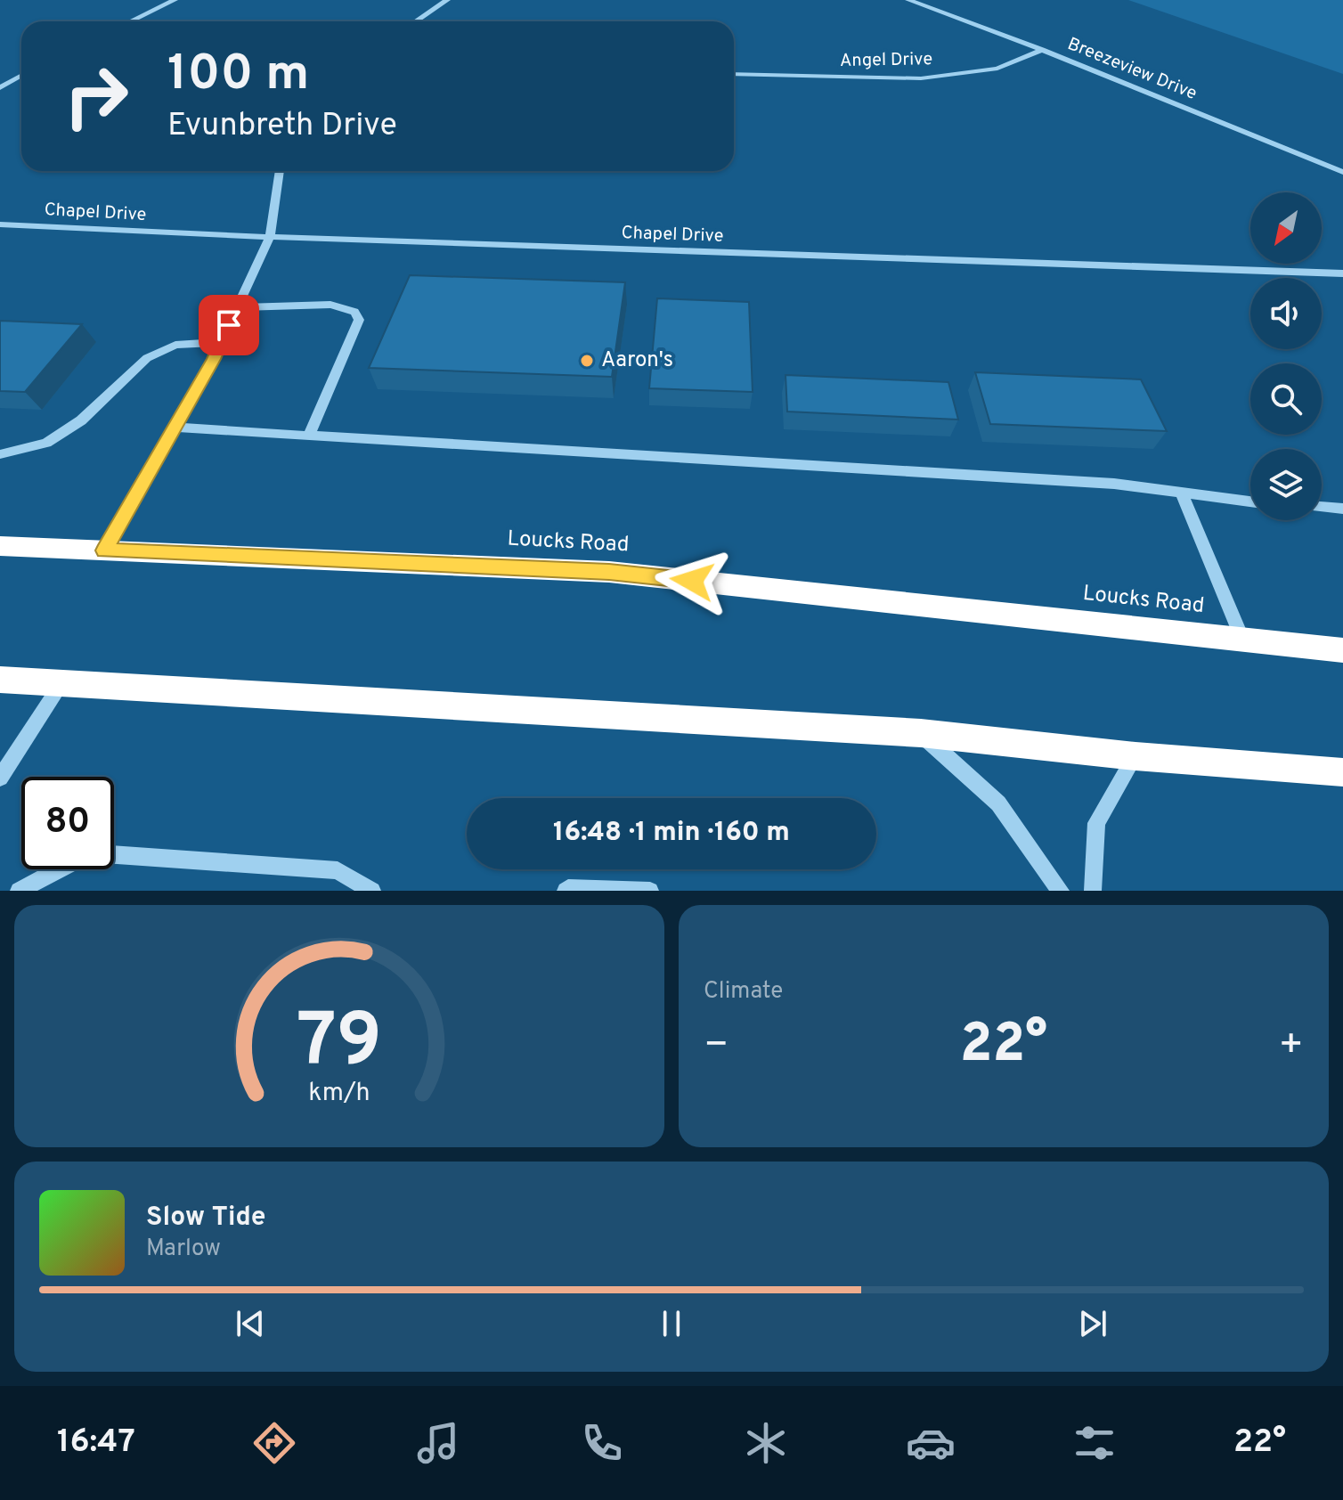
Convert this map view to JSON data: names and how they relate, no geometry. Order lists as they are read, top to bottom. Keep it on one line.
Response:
{"streets":{"highway":["Loucks Road"],"street":["Angel Drive","Breezeview Drive","Chapel Drive"]},"crossings":[["Angel Drive","Breezeview Drive"]],"places":["Aaron's"],"north":"bottom left","page":{"turn":["100 m","Evunbreth Drive"],"limit":"80","trip":"16:48 · 1 min · 160 m","tile":"Climate","heat":["−","22°","+"],"song":["Slow Tide","Marlow"],"tabs":["16:47","22°"],"gauge":["79","km/h"]}}
